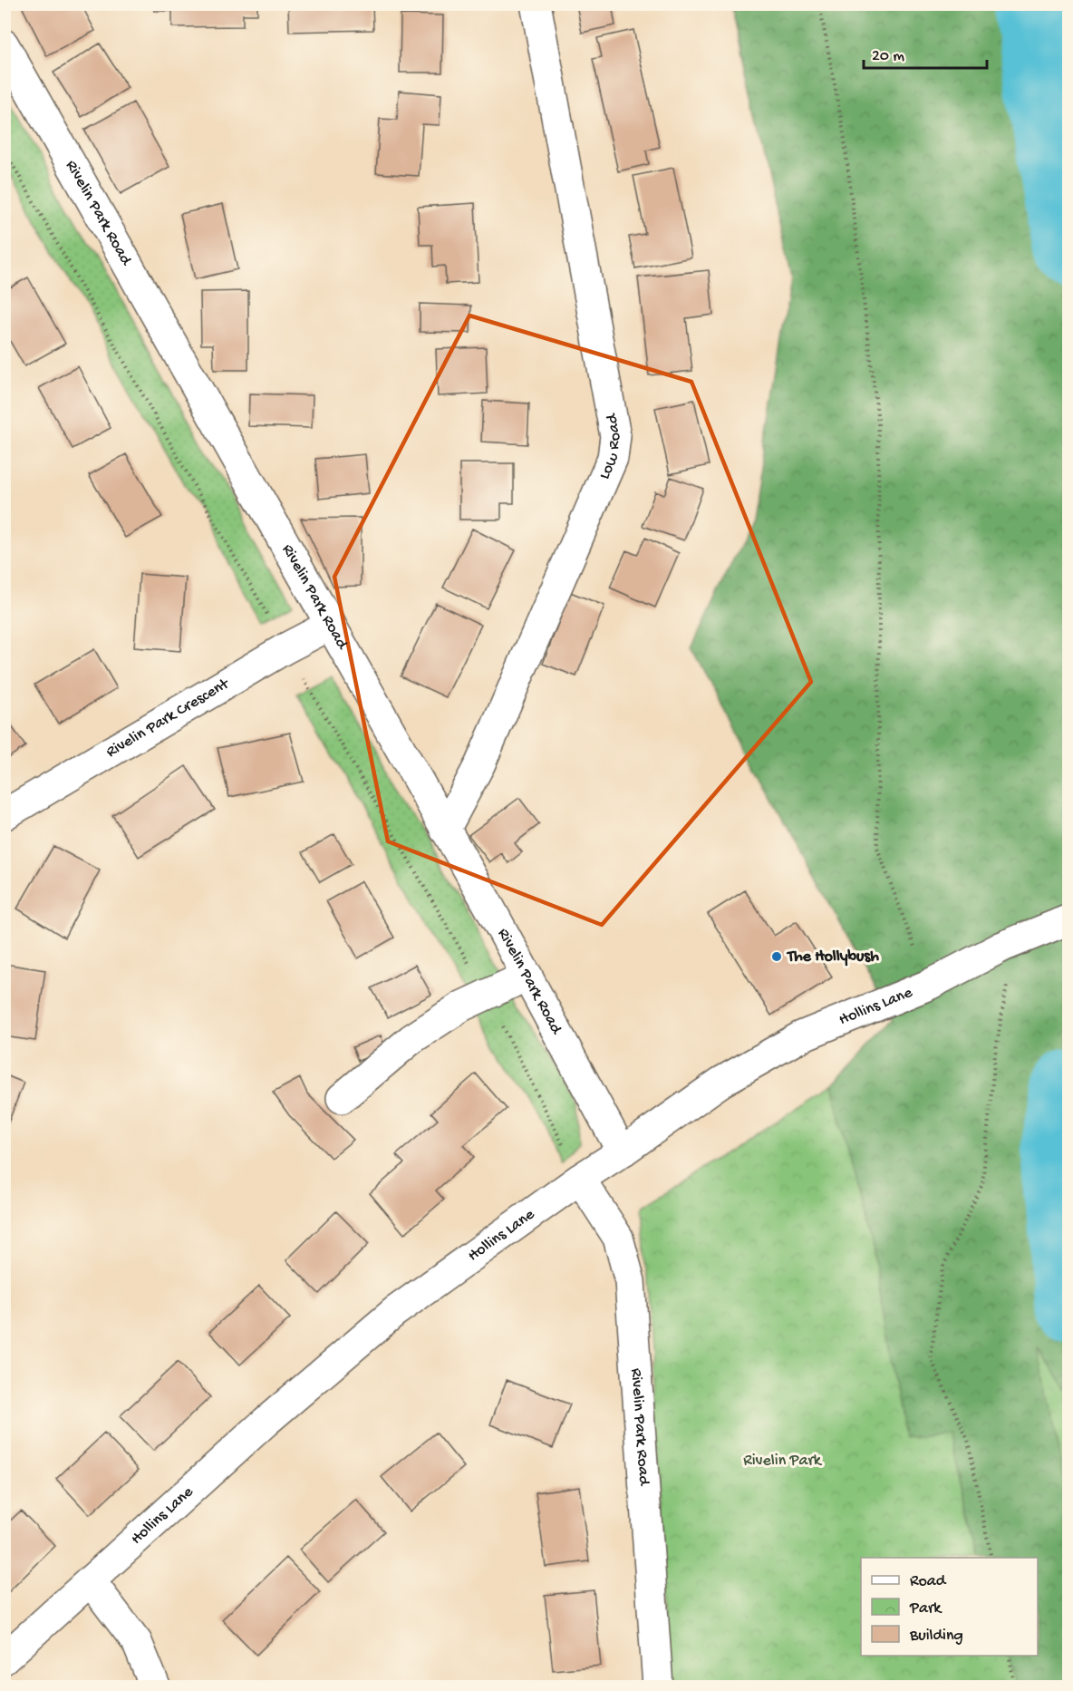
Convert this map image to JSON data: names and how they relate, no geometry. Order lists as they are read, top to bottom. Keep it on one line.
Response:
{"streets":{"street":["Rivelin Park Road","Low Road","Rivelin Park Crescent","Hollins Lane"]},"crossings":[["Rivelin Park Road","Low Road"],["Rivelin Park Road","Rivelin Park Crescent"],["Rivelin Park Road","Hollins Lane"]],"parks":["Rivelin Park"],"places":["The Hollybush"],"legend":["Road","Park","Building"],"scale_bar":"20 m"}
